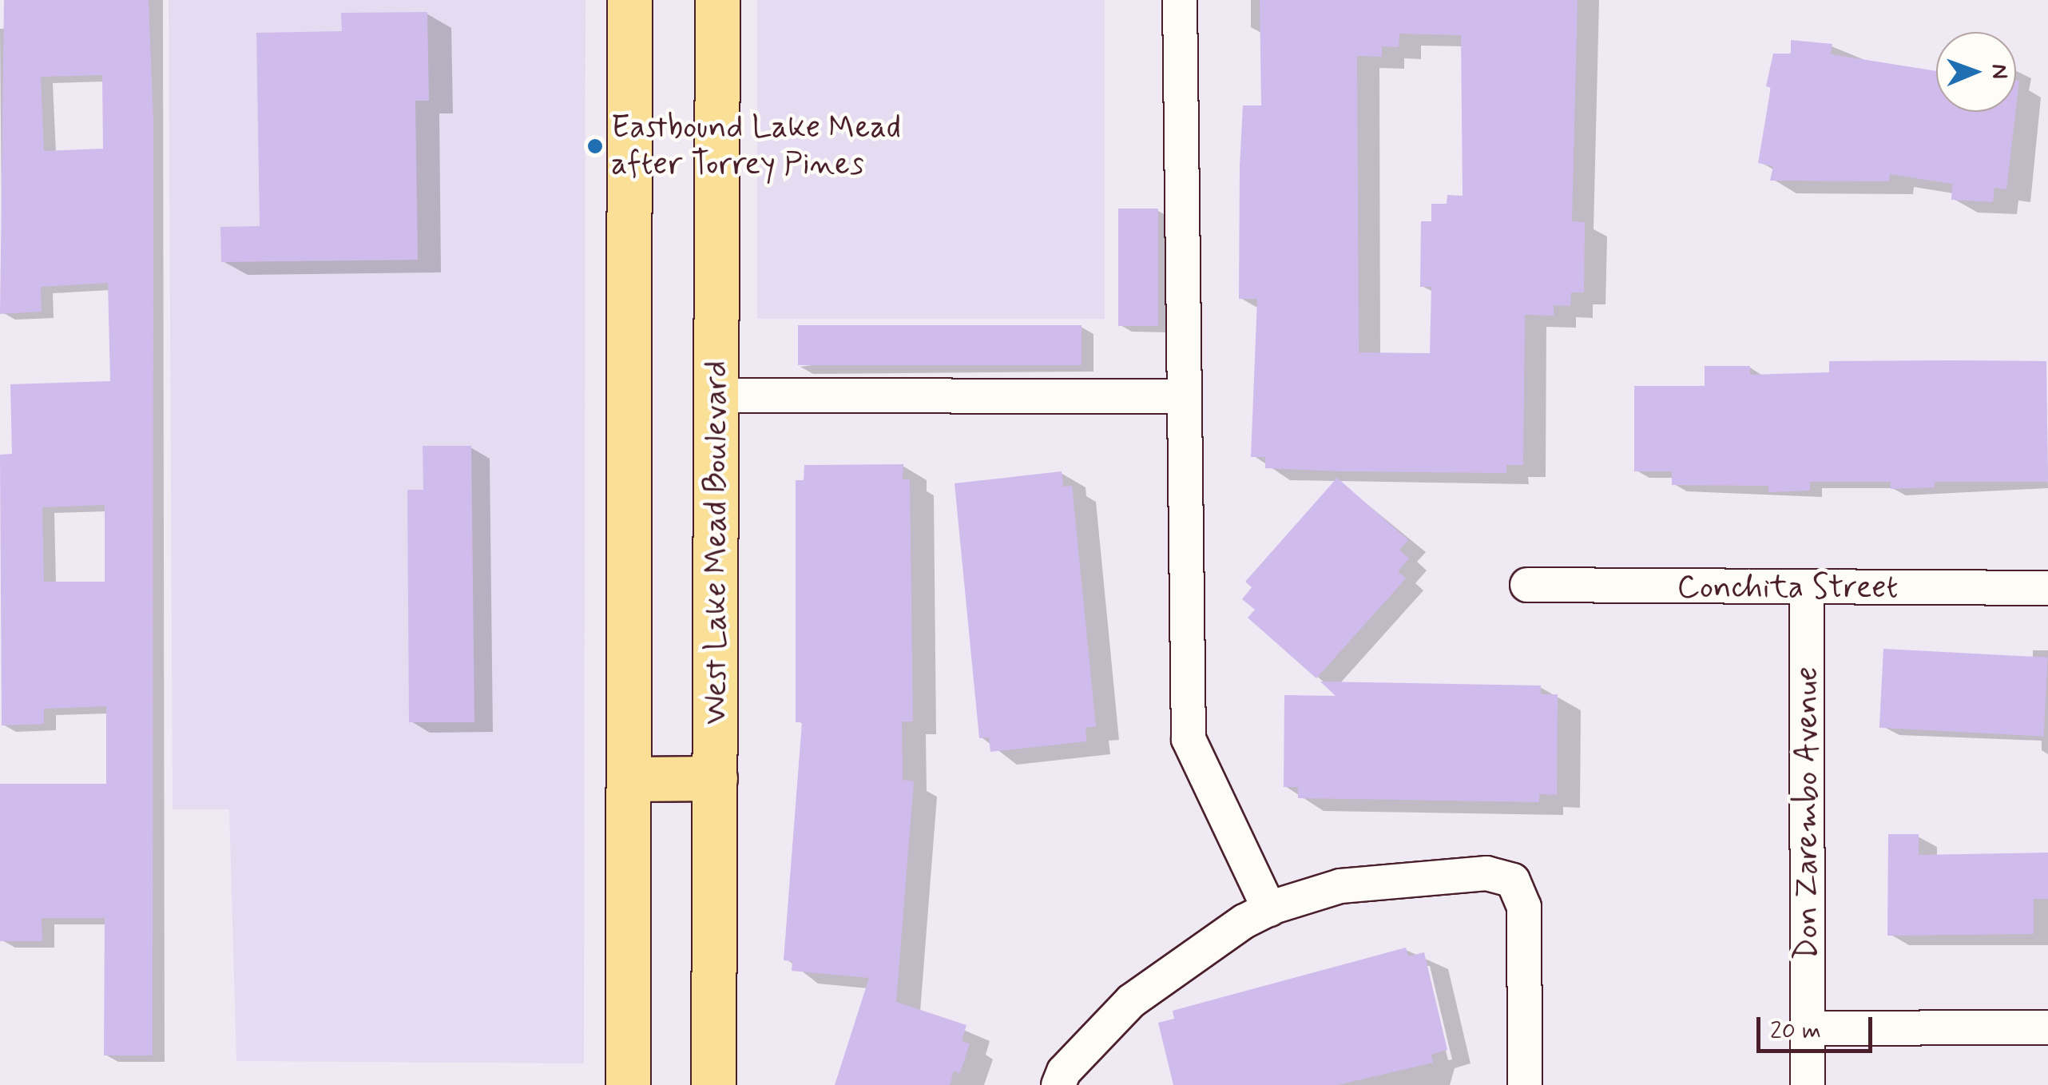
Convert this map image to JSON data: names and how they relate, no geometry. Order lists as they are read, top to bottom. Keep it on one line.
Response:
{"streets":{"main road":["West Lake Mead Boulevard"],"street":["Conchita Street","Don Zarembo Avenue"]},"crossings":[["Conchita Street","Don Zarembo Avenue"]],"places":["Eastbound Lake Mead after Torrey Pines"],"scale_bar":"20 m","north":"right"}
